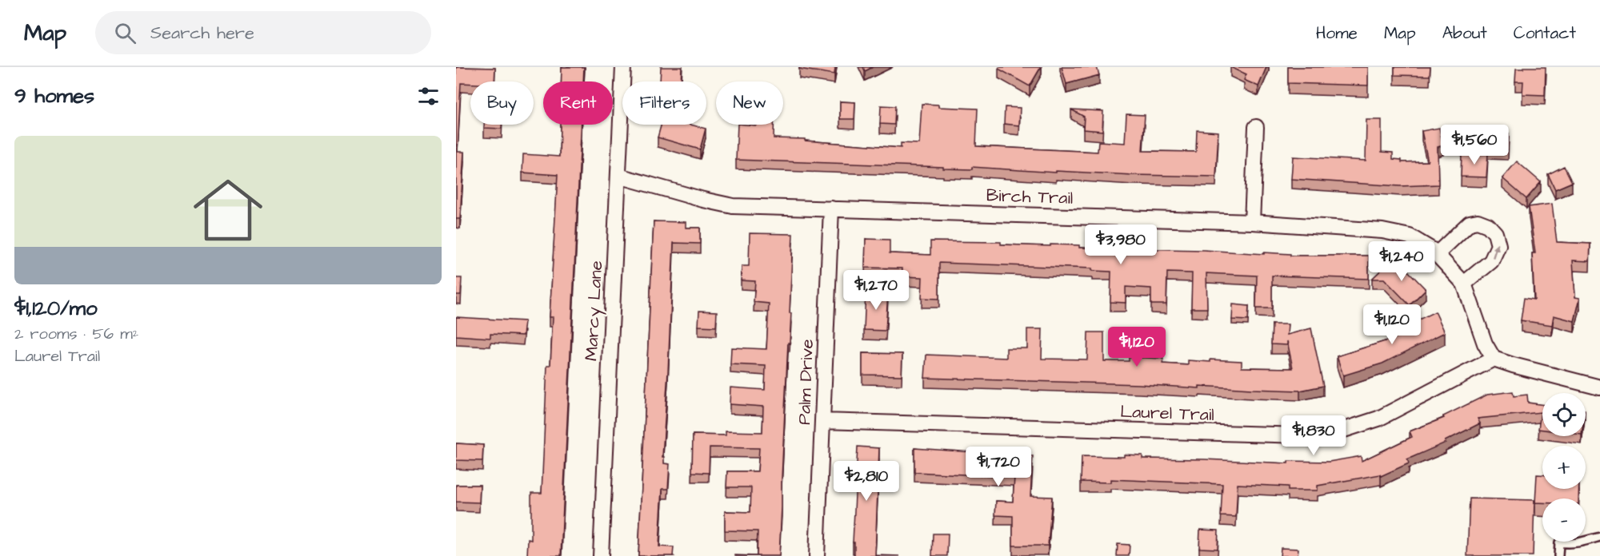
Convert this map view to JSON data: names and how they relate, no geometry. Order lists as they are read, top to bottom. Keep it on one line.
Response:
{"streets":{"street":["Birch Trail","Marcy Lane","Palm Drive","Laurel Trail"]},"crossings":[["Birch Trail","Marcy Lane"],["Birch Trail","Palm Drive"],["Birch Trail","Laurel Trail"],["Palm Drive","Laurel Trail"]],"page":{"header":"Map","search":"Search here","nav":["Home","Map","About","Contact"],"heading":"9 homes","chip":["Buy","Rent","Filters","New"],"list":[{"name":"$1,120/mo","note":"2 rooms · 56 m² · Laurel Trail"}],"price":["$1,560","$3,980","$1,240","$1,270","$1,120","$1,120","$1,830","$1,720","$2,810"],"map_buttons":["+","−"]}}
